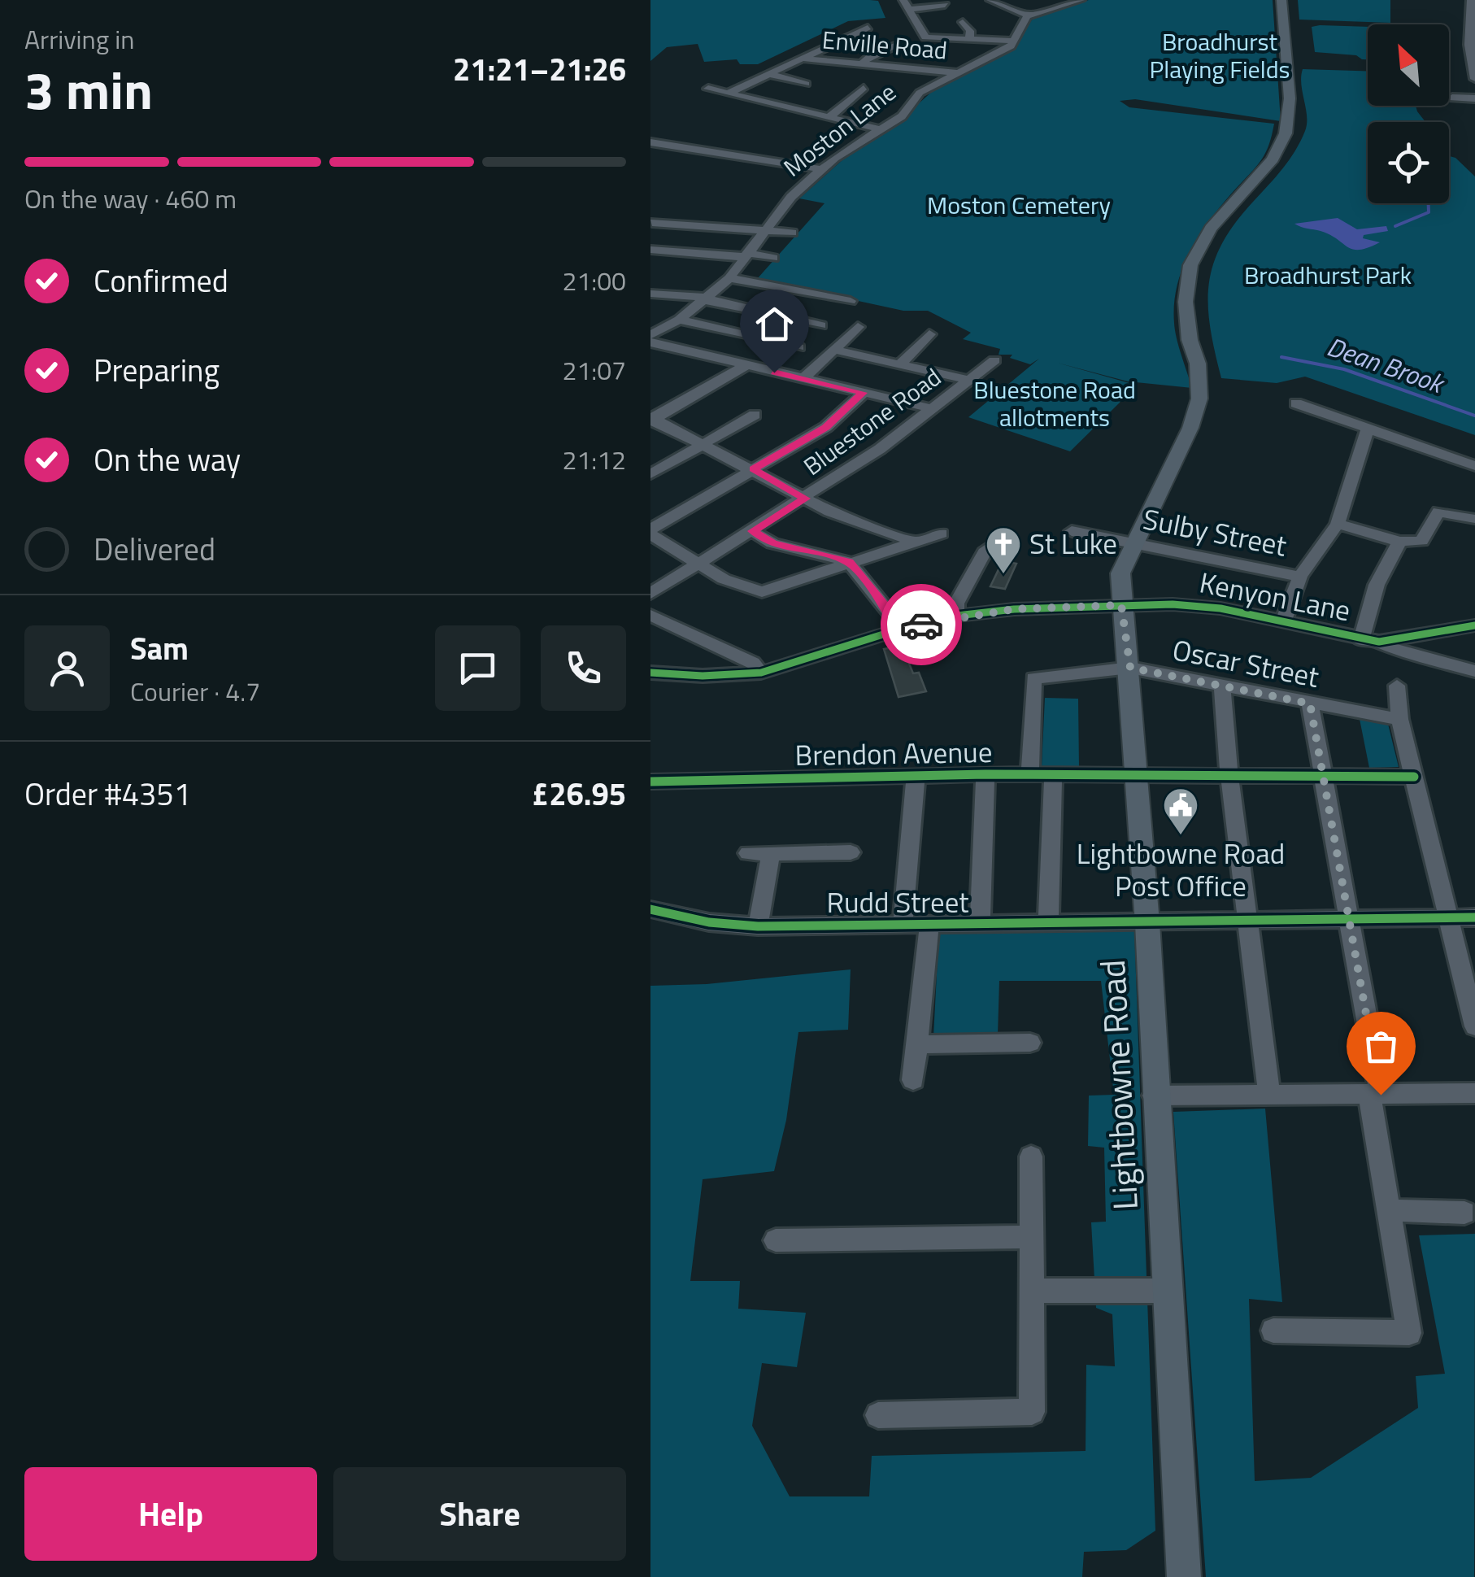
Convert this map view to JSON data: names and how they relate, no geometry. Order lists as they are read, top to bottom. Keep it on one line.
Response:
{"streets":{"main road":["Lightbowne Road"],"street":["Enville Road","Moston Lane","Bluestone Road","Sulby Street","Kenyon Lane","Oscar Street","Brendon Avenue","Rudd Street"]},"crossings":[["Enville Road","Moston Lane"],["Kenyon Lane","Lightbowne Road"],["Oscar Street","Brendon Avenue"],["Oscar Street","Lightbowne Road"],["Brendon Avenue","Lightbowne Road"],["Rudd Street","Lightbowne Road"]],"water":["Dean Brook"],"parks":["Broadhurst Playing Fields","Moston Cemetery","Broadhurst Park","Bluestone Road allotments"],"places":{"church":["St Luke"],"public building":["Lightbowne Road Post Office"]},"north":"top left","page":{"heading":["3 min","Arriving in","21:21–21:26"],"panel":["Sam","Courier · 4.7","Order #4351","£26.95"],"bar":"On the way · 460 m","list":[["Confirmed","21:00"],["Preparing","21:07"],["On the way","21:12"],"Delivered"],"buttons":["Help","Share"]}}
